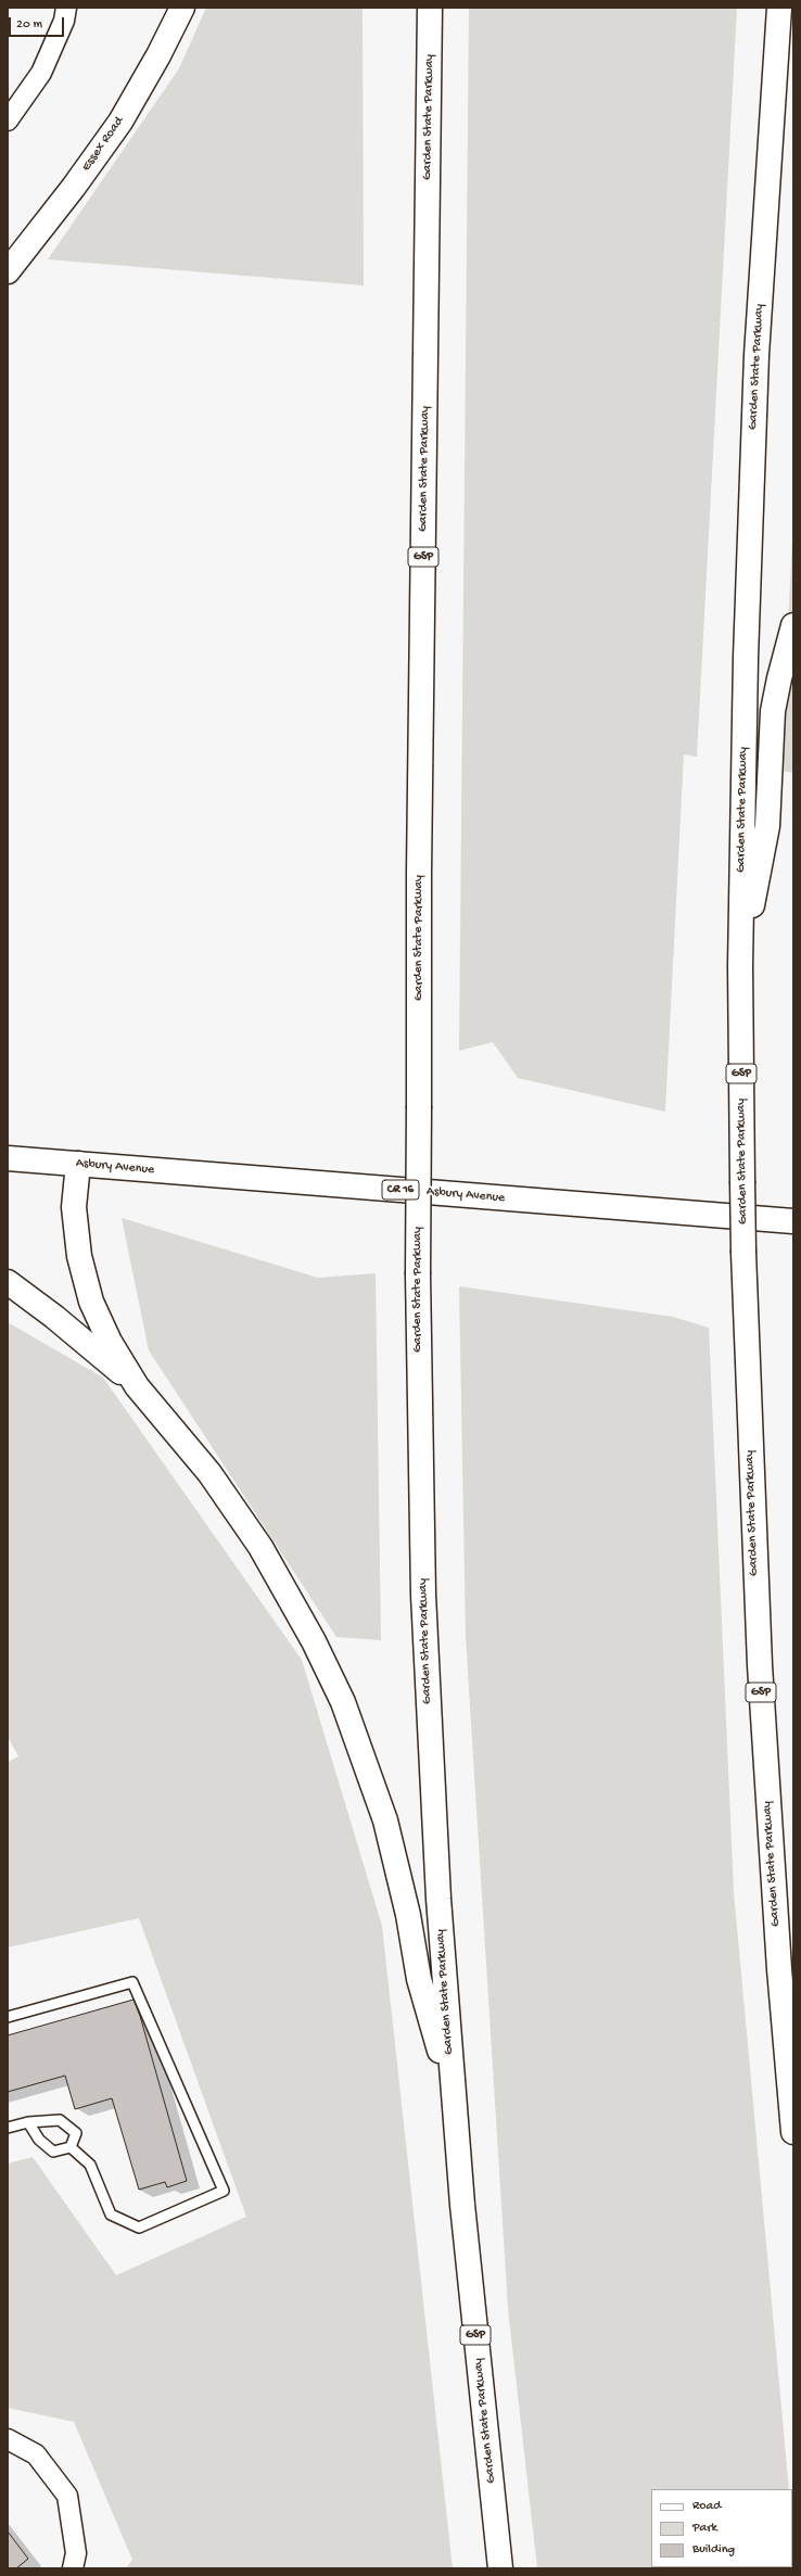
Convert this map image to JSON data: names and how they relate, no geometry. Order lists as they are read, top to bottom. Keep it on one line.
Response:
{"streets":{"main road":["Garden State Parkway","Essex Road","GSP","Asbury Avenue","CR 16"]},"legend":["Road","Park","Building"],"scale_bar":"20 m"}
